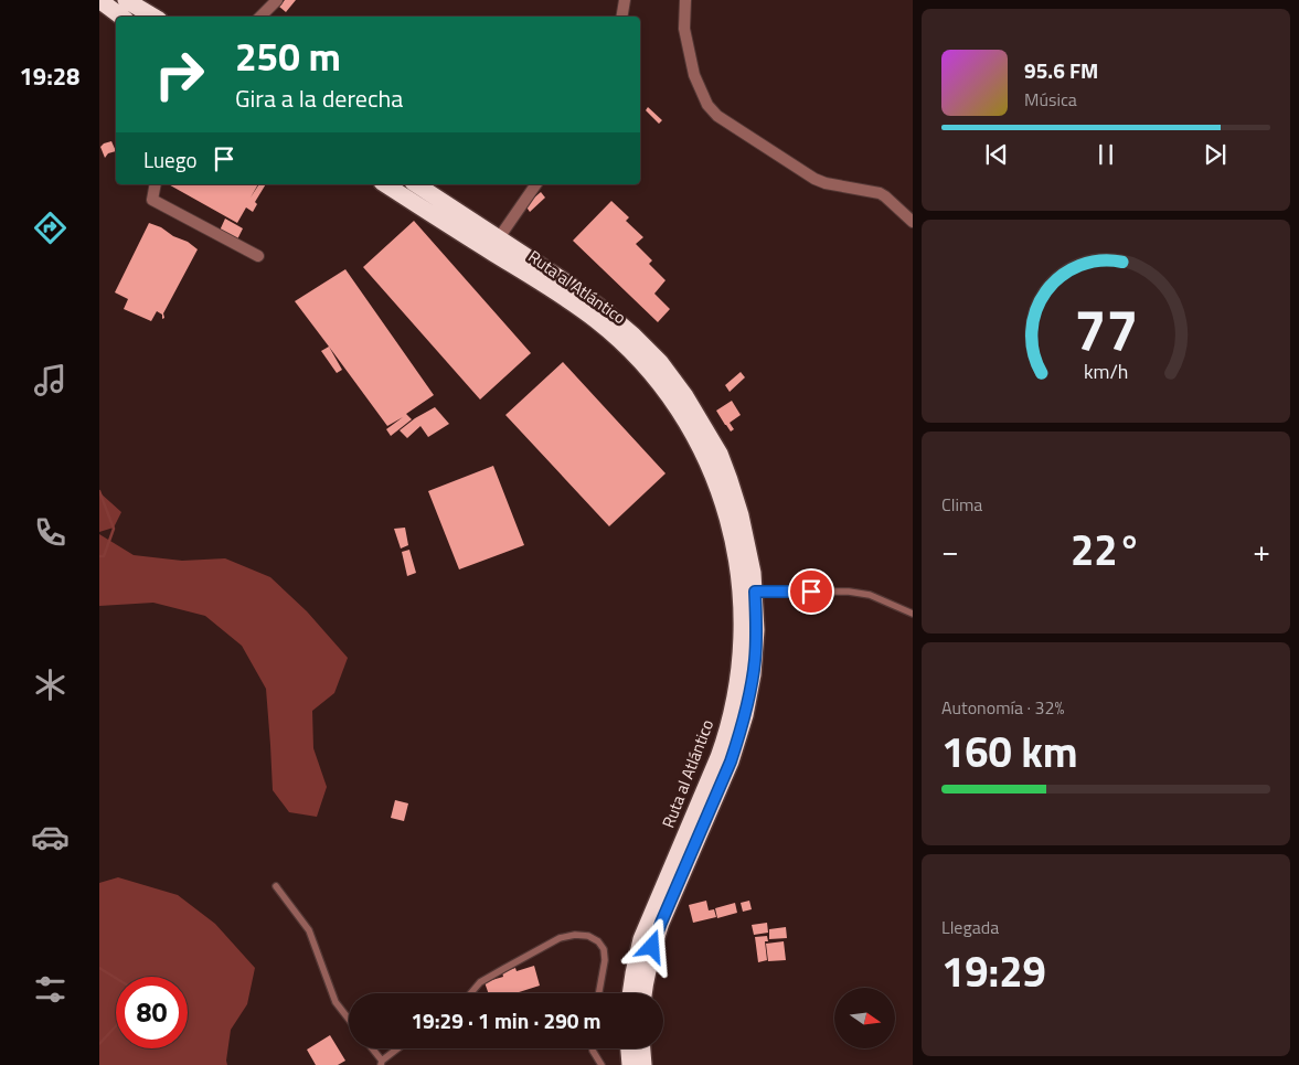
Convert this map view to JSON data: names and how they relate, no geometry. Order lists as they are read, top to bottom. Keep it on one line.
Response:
{"streets":{"highway":["Ruta al Atlántico"]},"north":"right","page":{"tabs":"19:28","turn":["250 m","Gira a la derecha"],"song":["95.6 FM","Música"],"then":"Luego","tile":["Clima",["Autonomía · 32%","160 km"],["Llegada","19:29"]],"heat":["−","22°","+"],"limit":"80","trip":"19:29 · 1 min · 290 m","gauge":["77","km/h"]}}
